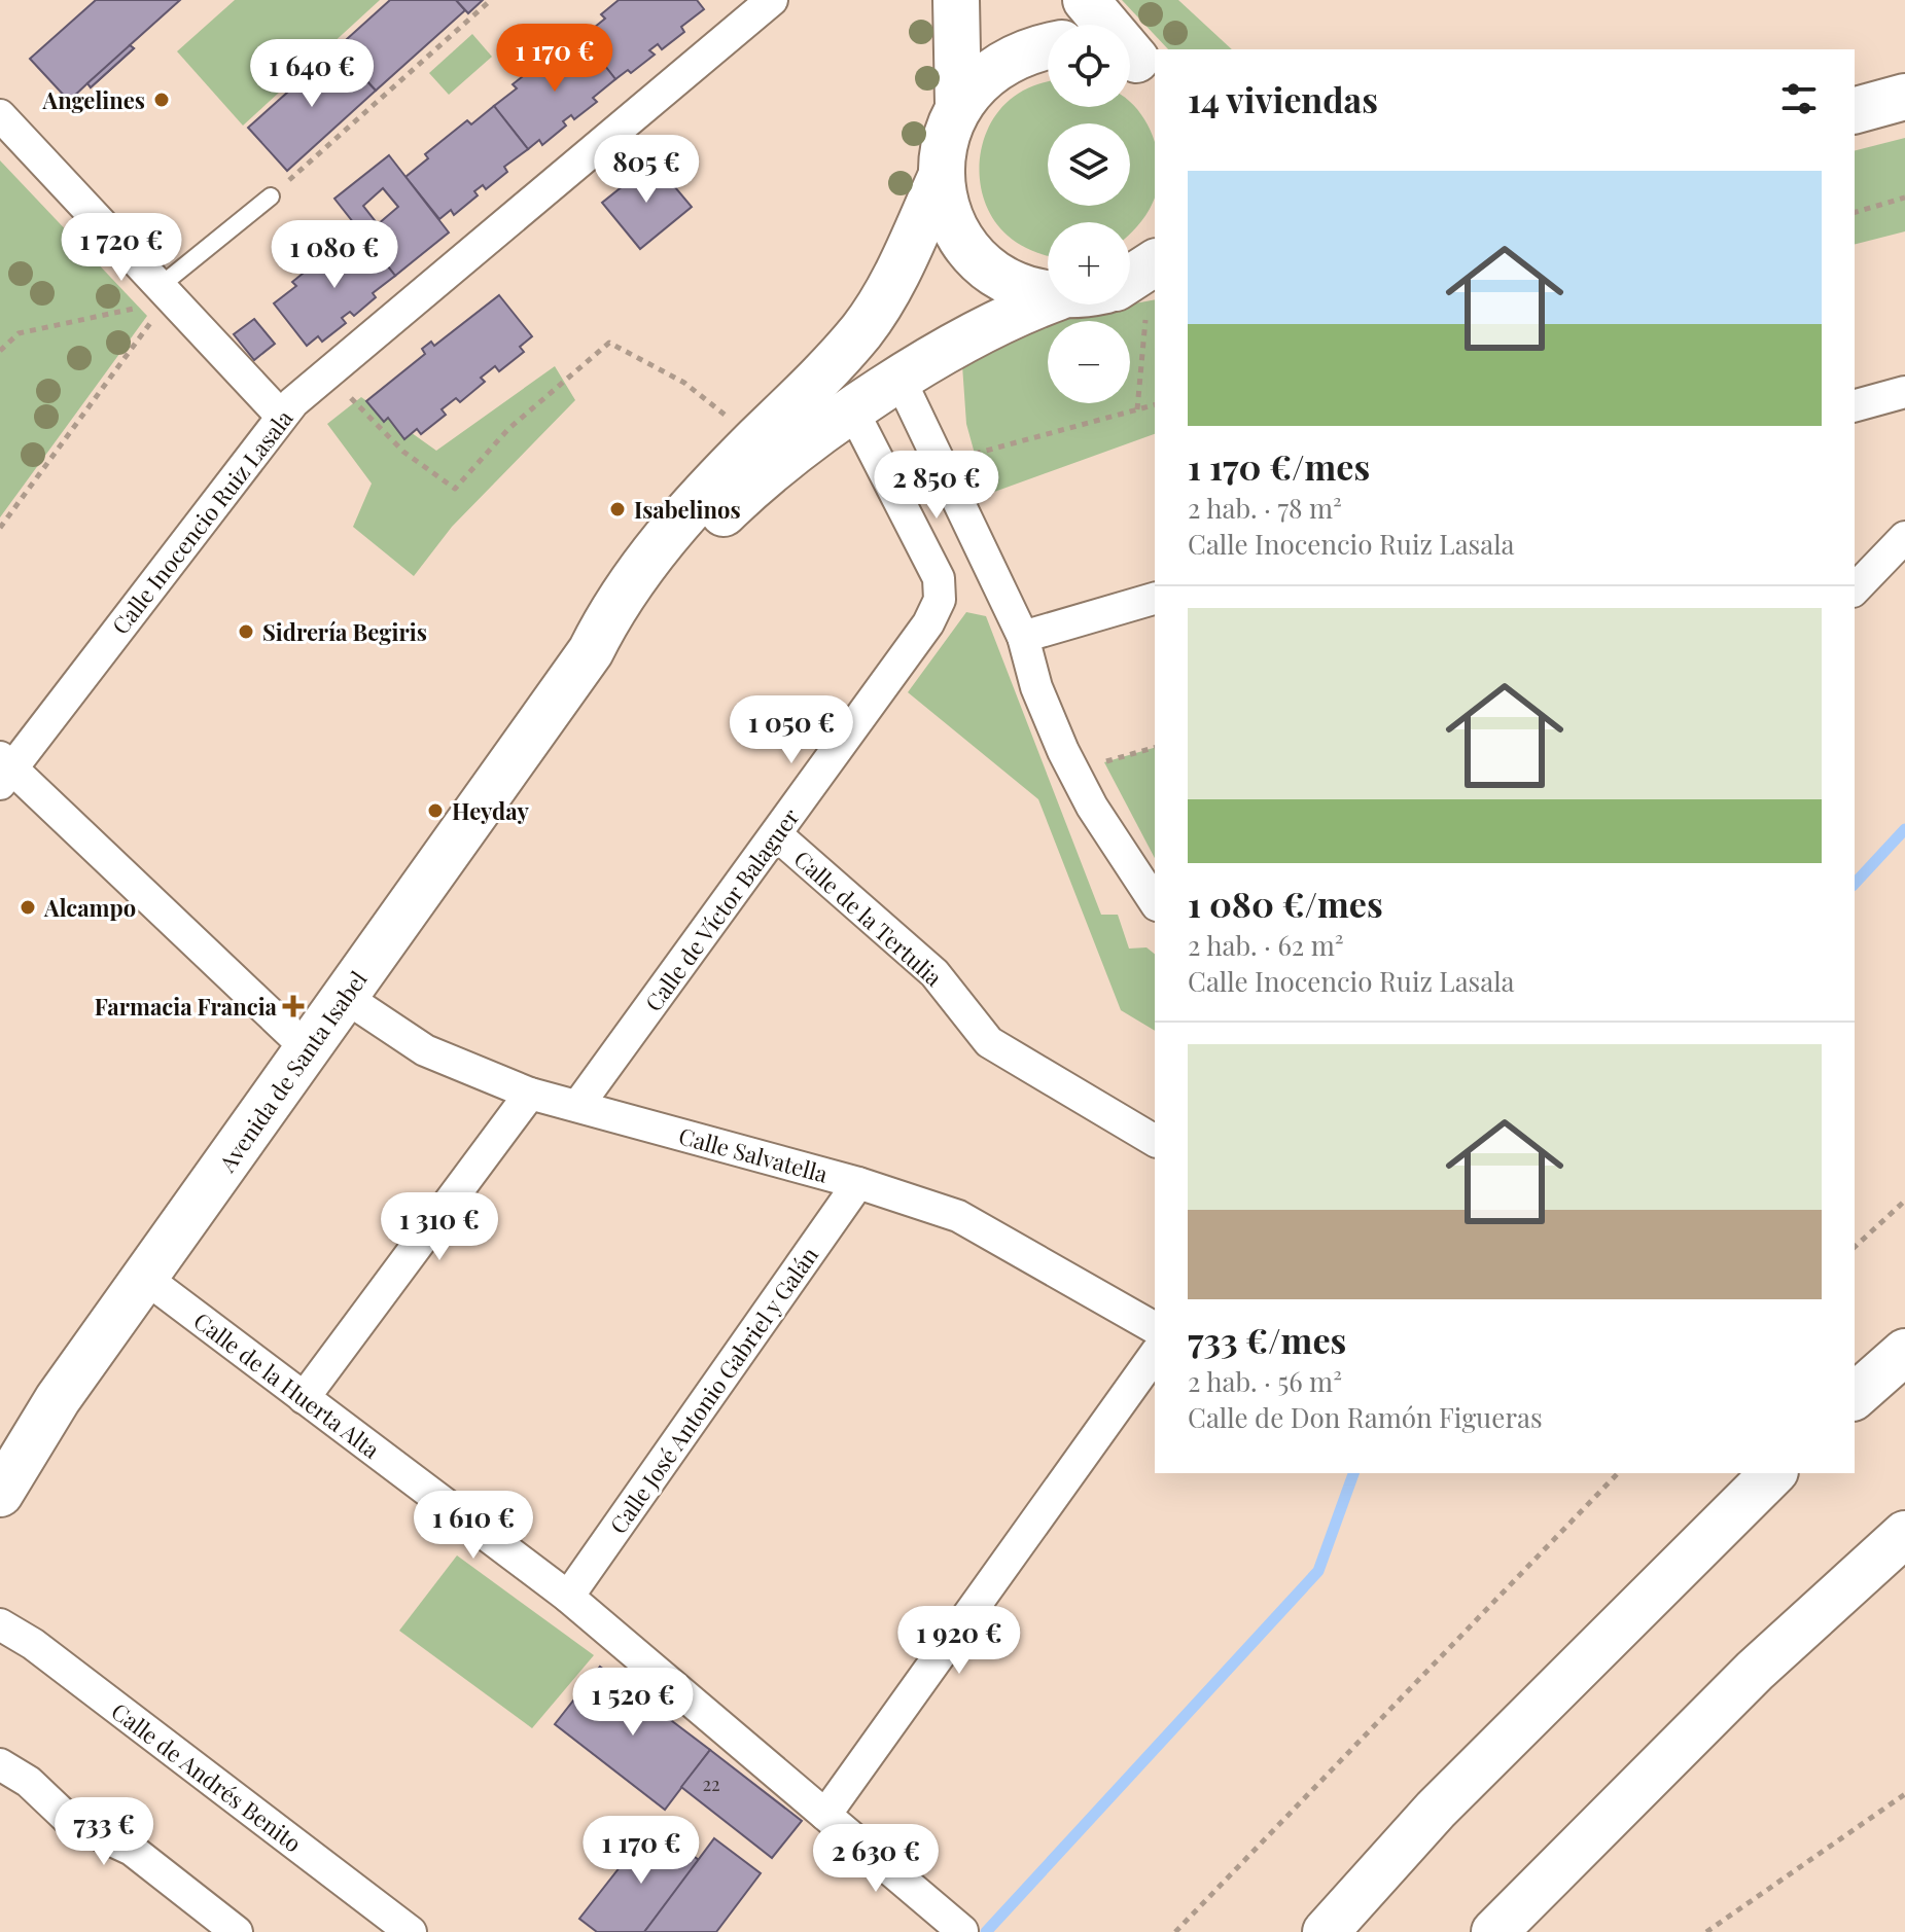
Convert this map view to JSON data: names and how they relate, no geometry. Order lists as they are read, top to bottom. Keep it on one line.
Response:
{"streets":{"main road":["Avenida de Santa Isabel"],"street":["Calle Inocencio Ruiz Lasala","Calle de Víctor Balaguer","Calle de la Tertulia","Calle Salvatella","Calle de la Huerta Alta","Calle José Antonio Gabriel y Galán","Calle de Andrés Benito"]},"crossings":[["Calle de Víctor Balaguer","Calle de la Tertulia"],["Calle de Víctor Balaguer","Avenida de Santa Isabel"],["Calle de Víctor Balaguer","Calle Salvatella"],["Avenida de Santa Isabel","Calle Salvatella"],["Avenida de Santa Isabel","Calle de la Huerta Alta"],["Calle Salvatella","Calle José Antonio Gabriel y Galán"],["Calle de la Huerta Alta","Calle José Antonio Gabriel y Galán"]],"places":{"other":["Angelines","Isabelinos","Sidrería Begiris","Heyday","Alcampo"],"health":["Farmacia Francia"]},"house_numbers":["22"],"page":{"price":["1 170 €","1 640 €","805 €","1 720 €","1 080 €","2 850 €","1 050 €","1 310 €","1 610 €","1 920 €","1 520 €","733 €","1 170 €","2 630 €"],"map_buttons":["+","−"],"heading":"14 viviendas","list":[{"name":"1 170 €/mes","note":"2 hab. · 78 m² · Calle Inocencio Ruiz Lasala"},{"name":"1 080 €/mes","note":"2 hab. · 62 m² · Calle Inocencio Ruiz Lasala"},{"name":"733 €/mes","note":"2 hab. · 56 m² · Calle de Don Ramón Figueras"}]}}
